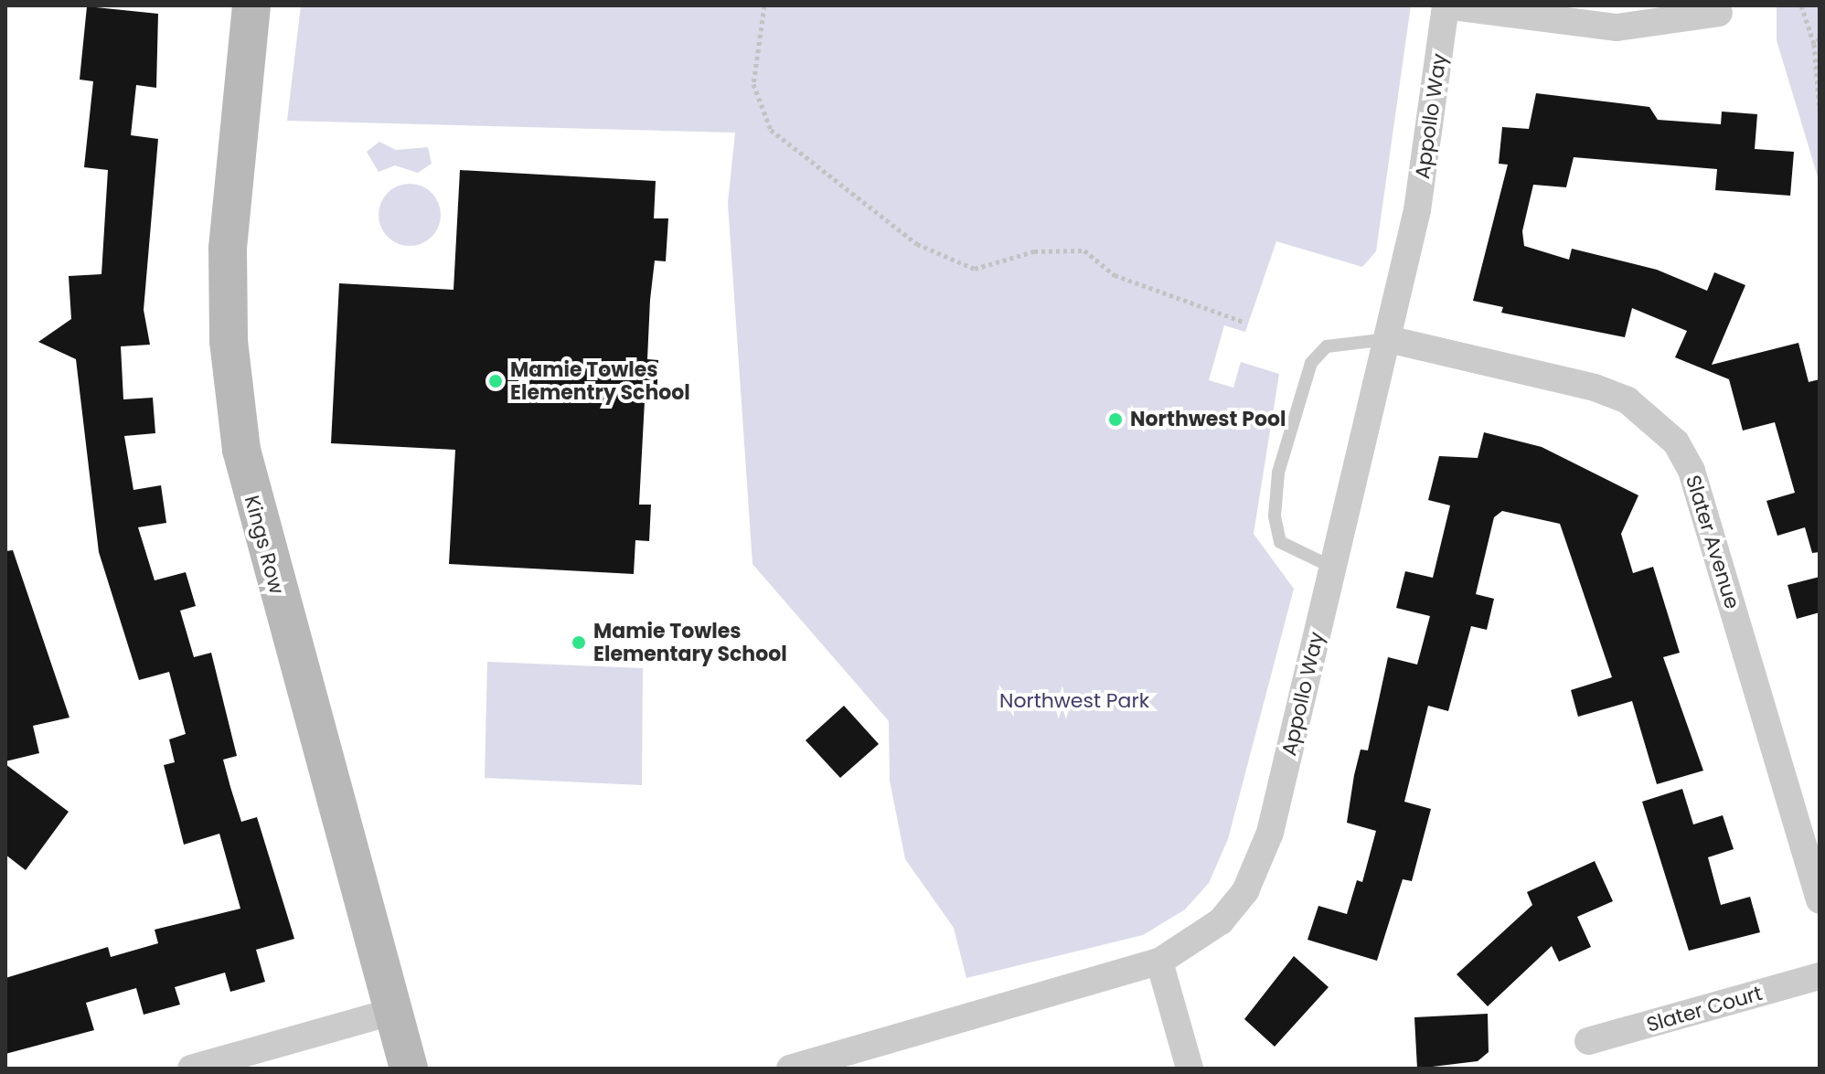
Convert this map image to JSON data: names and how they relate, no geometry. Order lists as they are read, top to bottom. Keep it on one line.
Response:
{"streets":{"main road":["Kings Row"],"street":["Appollo Way","Slater Avenue","Slater Court"]},"crossings":[["Appollo Way","Slater Avenue"]],"parks":["Northwest Park"],"places":["Mamie Towles Elementry School","Northwest Pool","Mamie Towles Elementary School"]}
